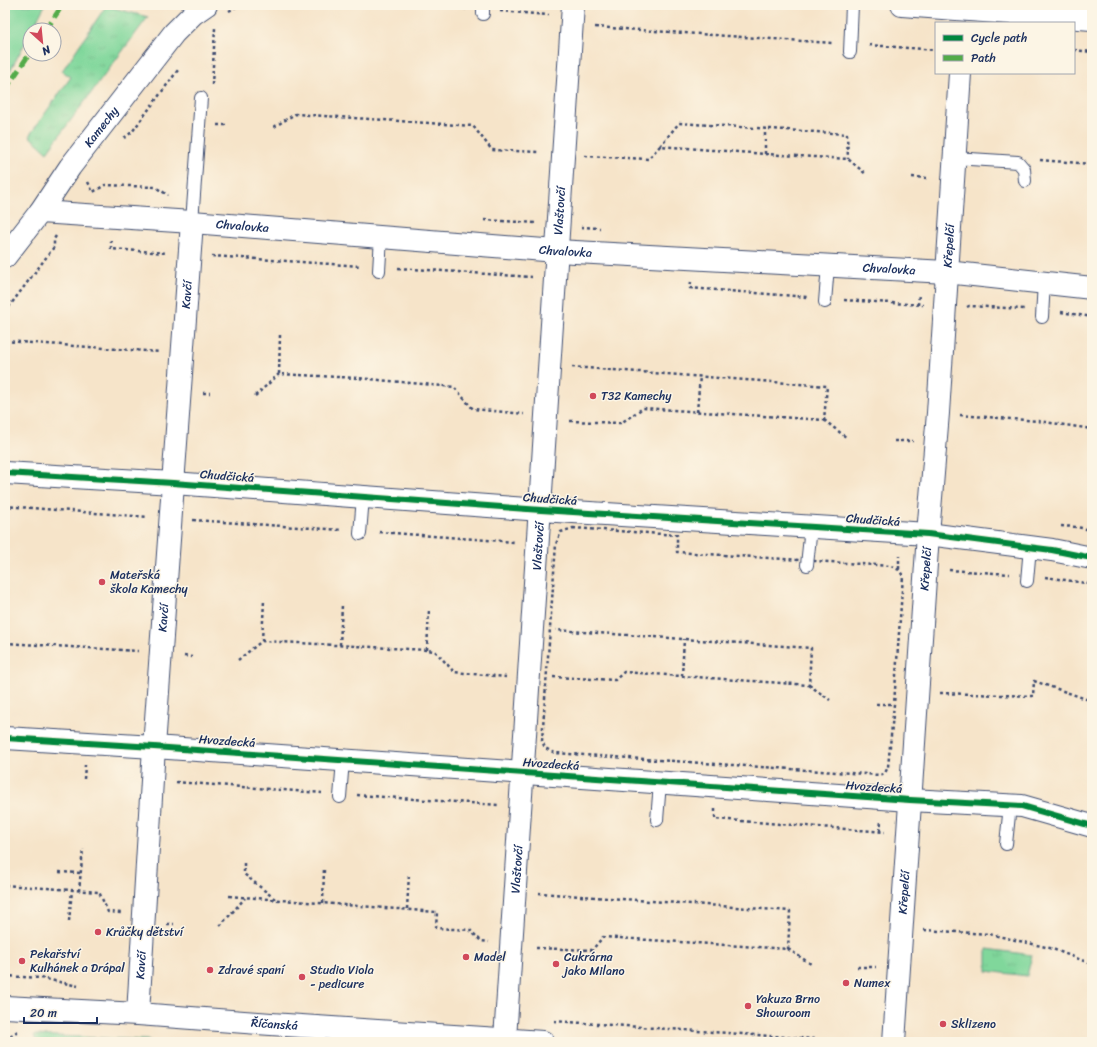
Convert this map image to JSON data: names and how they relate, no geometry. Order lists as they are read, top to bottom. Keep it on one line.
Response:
{"streets":{"street":["Kamechy","Vlaštovčí","Chvalovka","Křepelčí","Kavčí","Chudčická","Hvozdecká","Říčanská"]},"crossings":[["Kamechy","Chvalovka"],["Vlaštovčí","Chvalovka"],["Vlaštovčí","Chudčická"],["Vlaštovčí","Hvozdecká"],["Vlaštovčí","Říčanská"],["Chvalovka","Křepelčí"],["Chvalovka","Kavčí"],["Křepelčí","Chudčická"],["Křepelčí","Hvozdecká"],["Kavčí","Chudčická"],["Kavčí","Hvozdecká"],["Kavčí","Říčanská"]],"places":["T32 Kamechy","Mateřská škola Kamechy","Krůčky dětství","Madel","Pekařství Kulhánek a Drápal","Cukrárna jako Milano","Zdravé spaní","Studio Viola - pedicure","Numex","Yakuza Brno Showroom","Sklizeno"],"legend":["Cycle path","Path"],"scale_bar":"20 m","north":"bottom right"}
